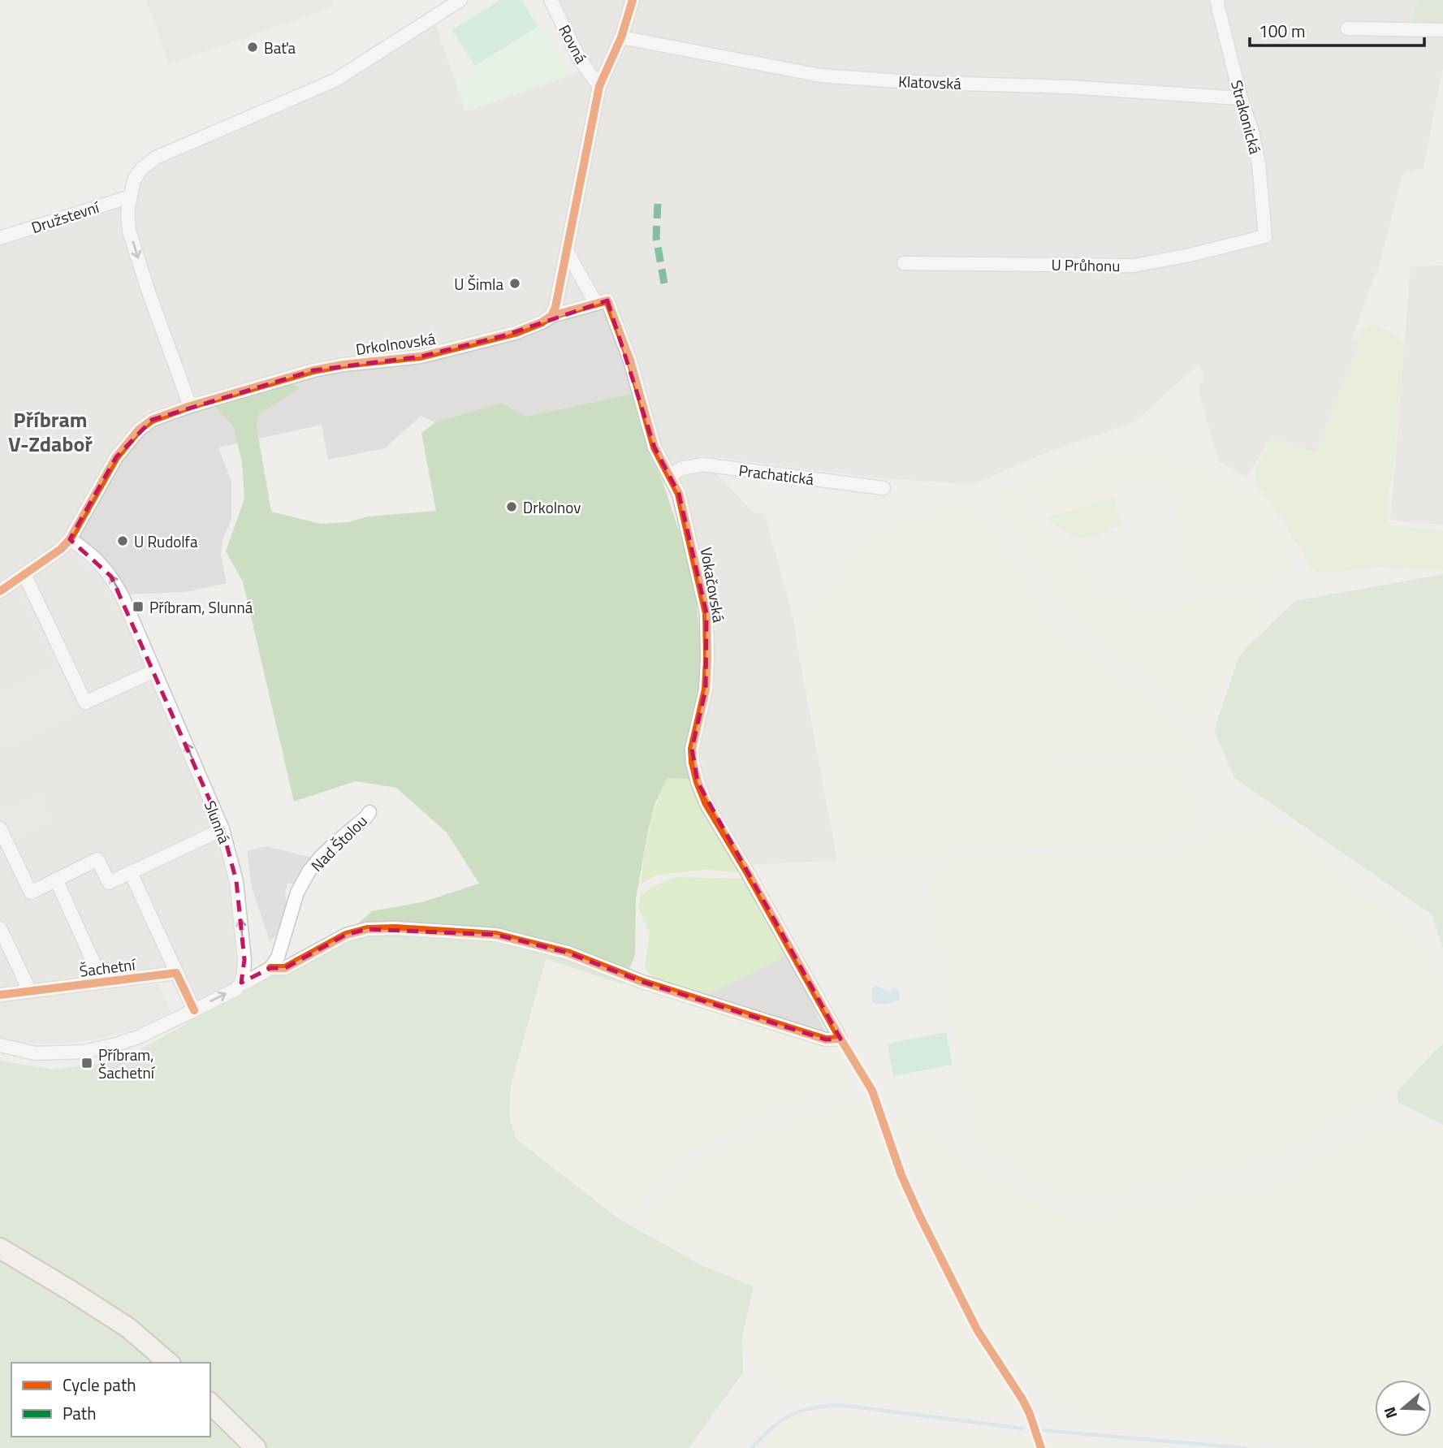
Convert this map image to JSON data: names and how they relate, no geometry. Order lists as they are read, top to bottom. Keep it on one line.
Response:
{"streets":{"street":["Rovná","Klatovská","Strakonická","Družstevní","U Průhonu","Drkolnovská","Prachatická","Vokačovská","Slunná","Nad Štolou","Šachetní"]},"crossings":[["Klatovská","Strakonická"],["Strakonická","U Průhonu"],["Drkolnovská","Slunná"],["Prachatická","Vokačovská"],["Vokačovská","Nad Štolou"]],"one_way":["Slunná"],"districts":["Příbram V-Zdaboř"],"places":{"other":["Baťa","U Šimla","Drkolnov","U Rudolfa"],"transit":["Příbram, Slunná","Příbram, Šachetní"]},"legend":["Cycle path","Path"],"scale_bar":"100 m","north":"left"}
